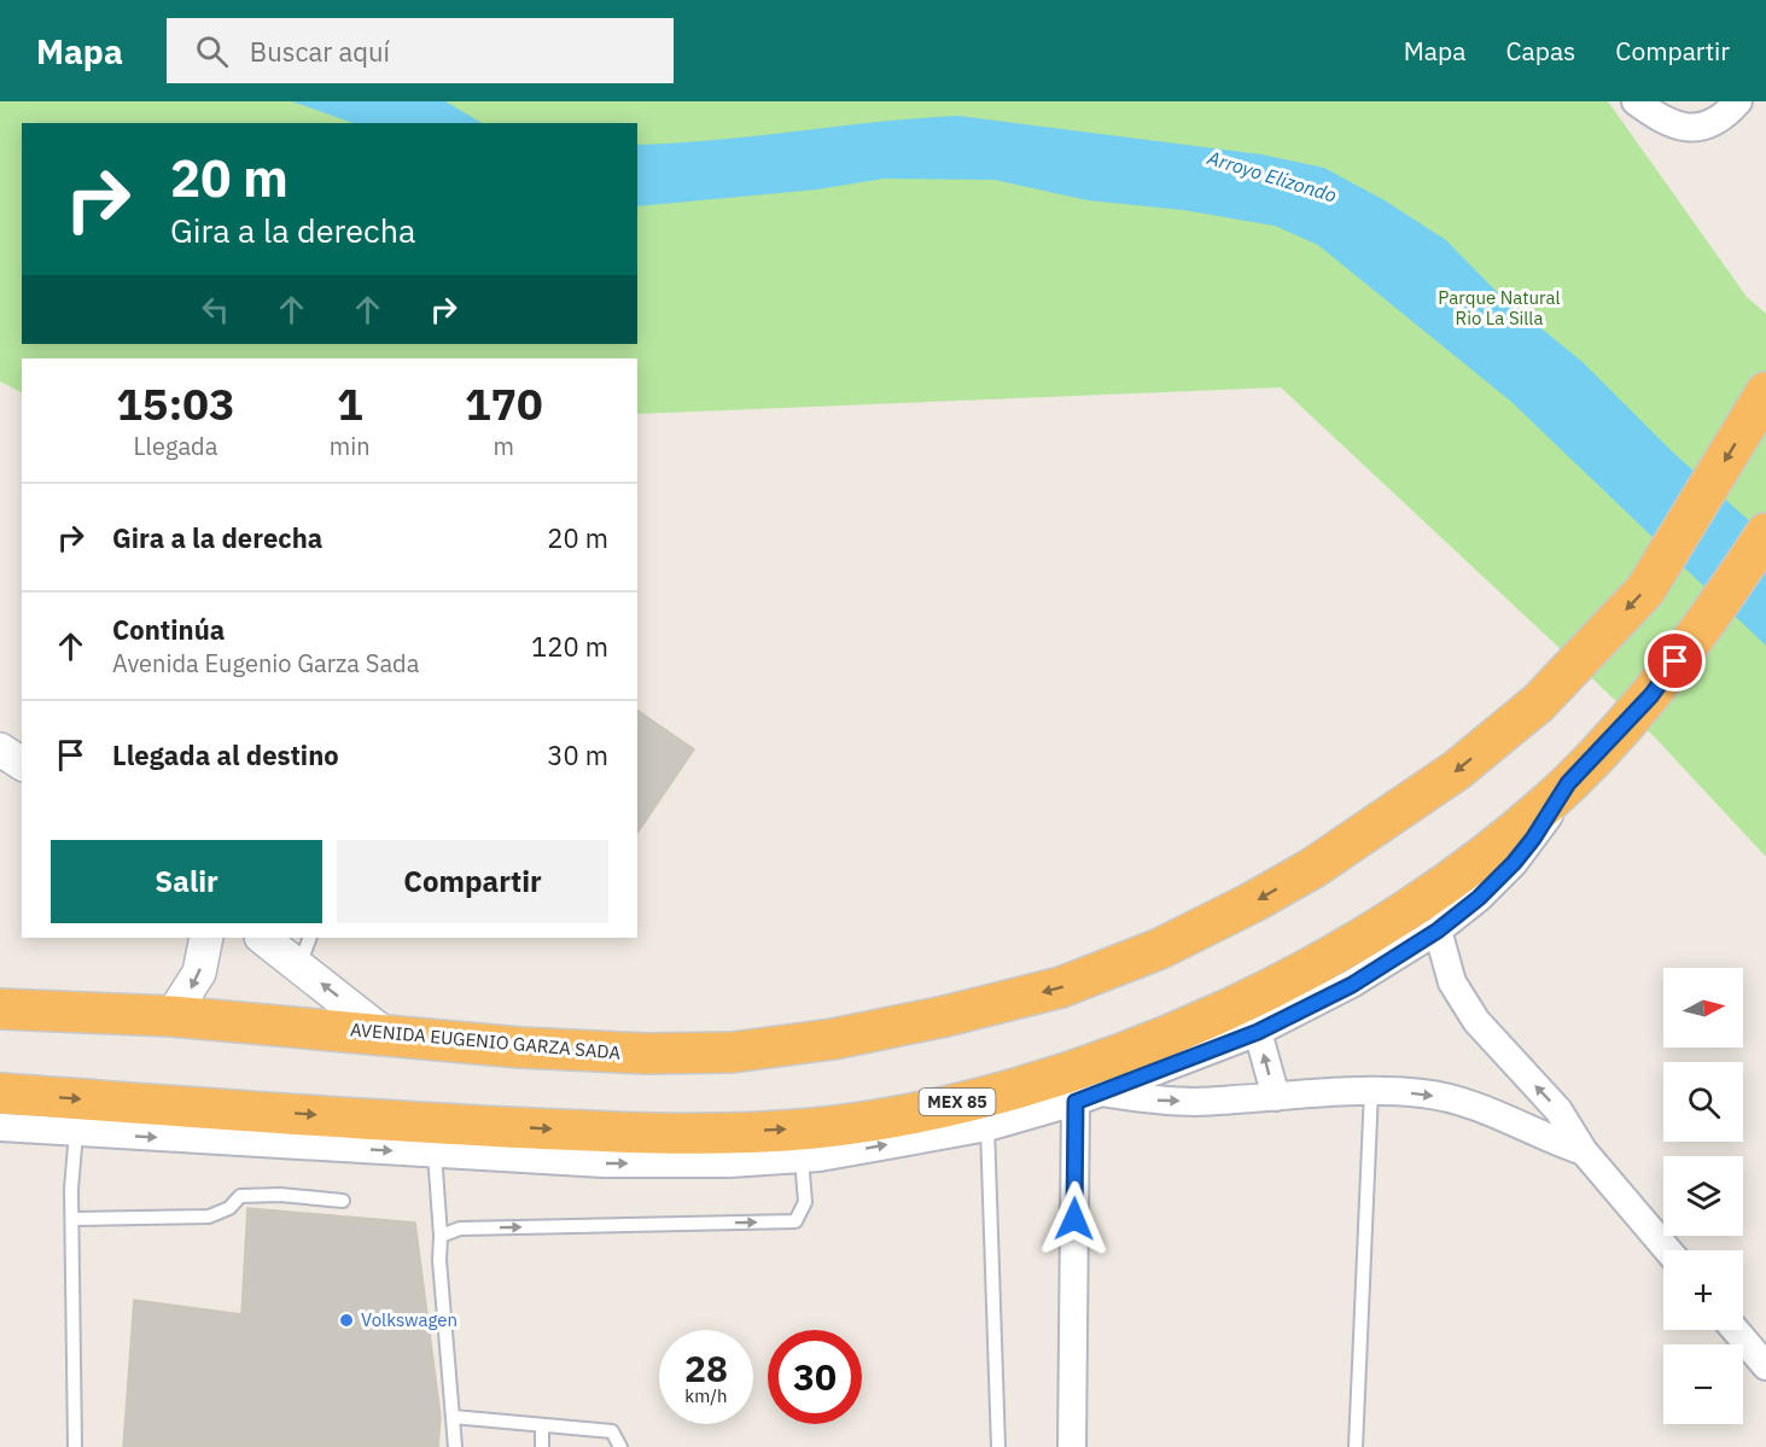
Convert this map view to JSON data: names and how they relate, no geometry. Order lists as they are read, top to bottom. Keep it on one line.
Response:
{"streets":{"highway":["AVENIDA EUGENIO GARZA SADA","MEX 85"]},"water":["Arroyo Elizondo"],"parks":["Parque Natural Rio La Silla"],"places":["Volkswagen"],"north":"right","page":{"header":"Mapa","search":"Buscar aquí","nav":["Mapa","Capas","Compartir"],"turn":["20 m","Gira a la derecha"],"eta":["15:03","Llegada","1","min","170","m"],"list":[{"name":"Gira a la derecha","value":"20 m"},{"name":"Continúa","note":"Avenida Eugenio Garza Sada","value":"120 m"},{"name":"Llegada al destino","value":"30 m"}],"buttons":["Salir","Compartir"],"map_buttons":["+","−"],"speed":"28 km/h","limit":"30"}}
